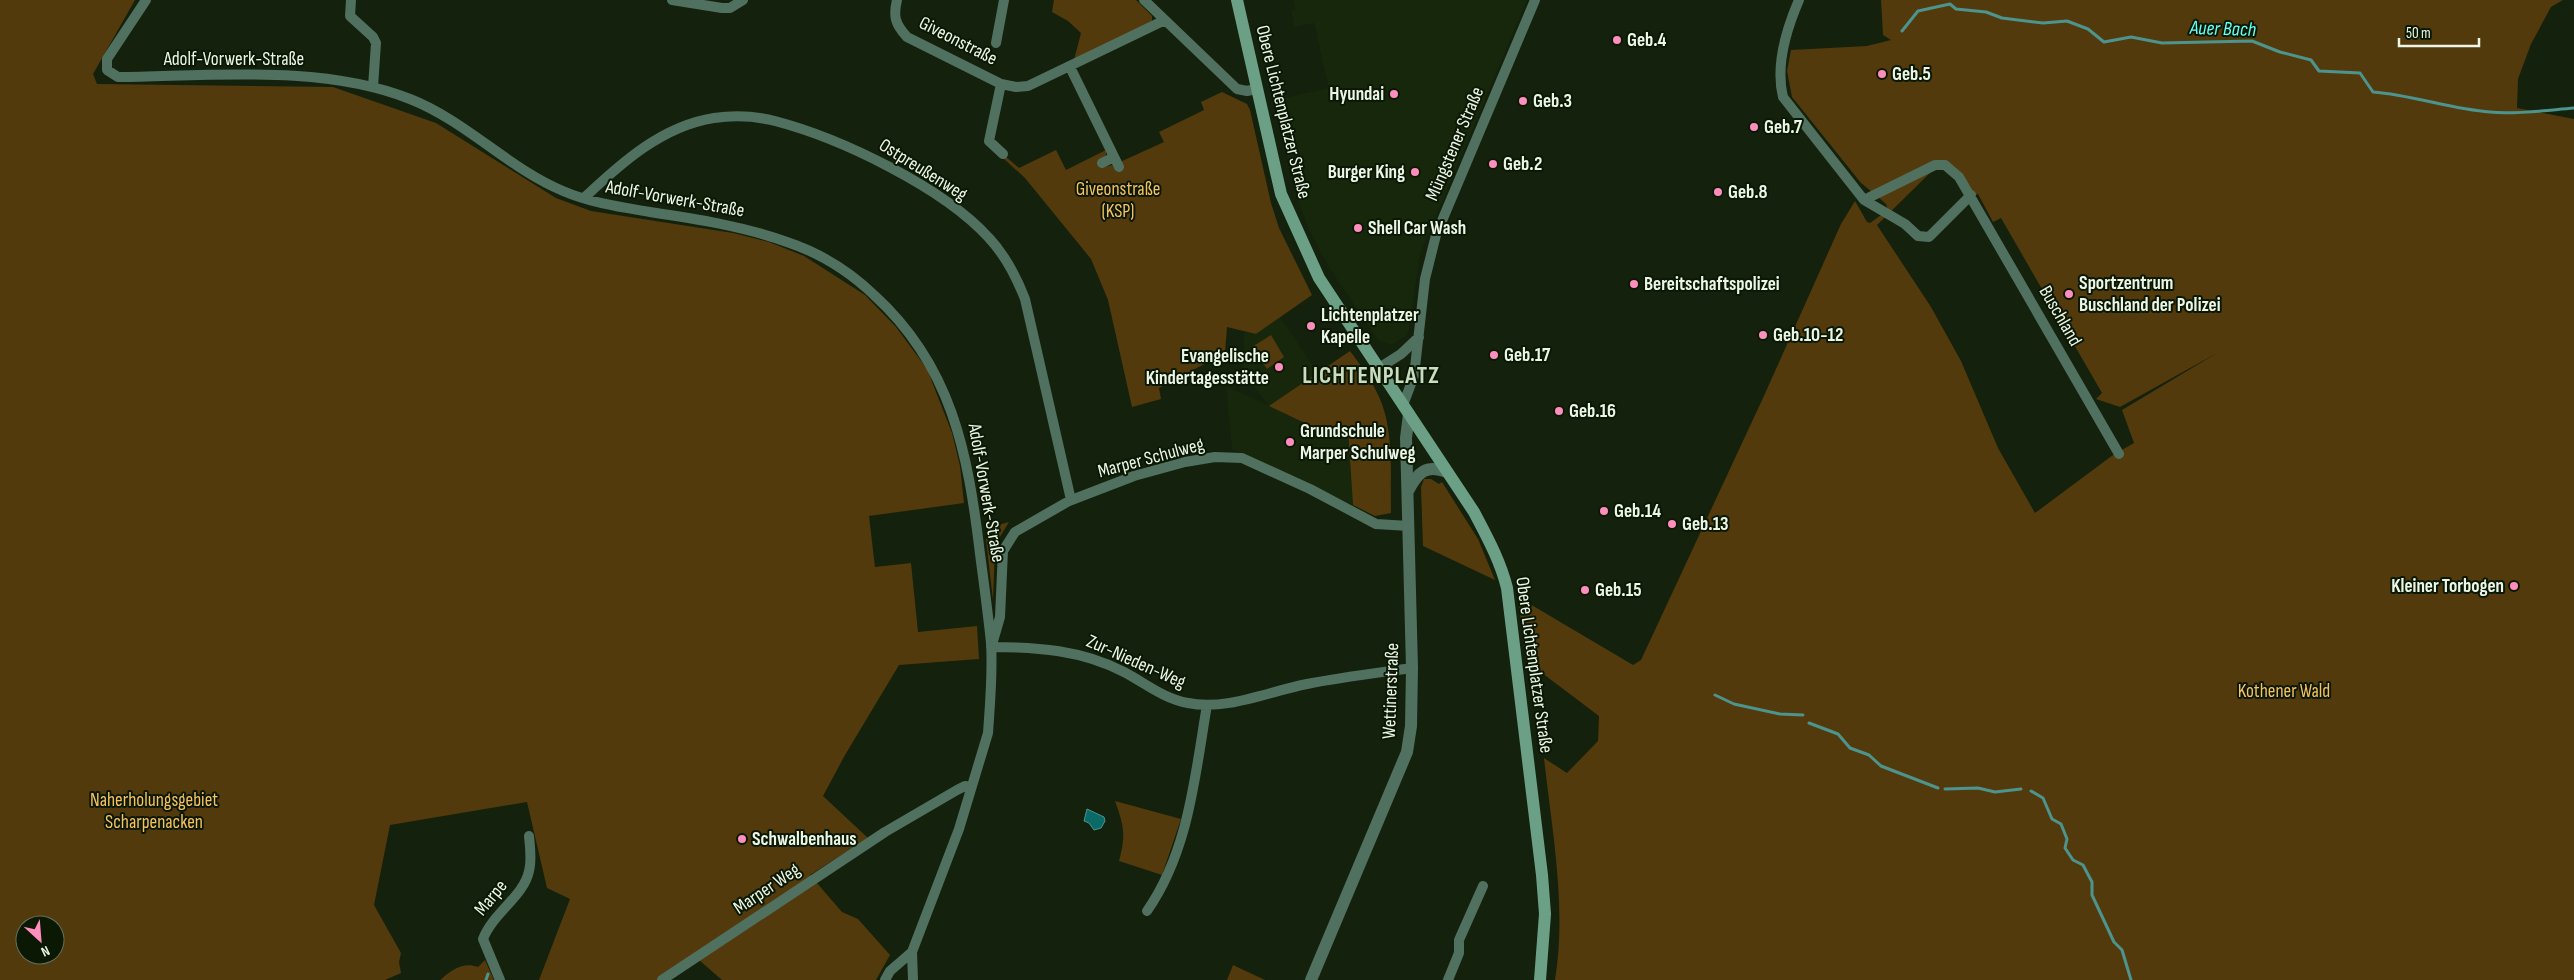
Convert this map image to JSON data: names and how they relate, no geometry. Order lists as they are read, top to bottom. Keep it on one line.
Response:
{"streets":{"main road":["Obere Lichtenplatzer Straße"],"street":["Giveonstraße","Adolf-Vorwerk-Straße","Müngstener Straße","Ostpreußenweg","Buschland","Marper Schulweg","Zur-Nieden-Weg","Wettinerstraße","Marper Weg","Marpe"]},"crossings":[["Adolf-Vorwerk-Straße","Ostpreußenweg"],["Adolf-Vorwerk-Straße","Marper Schulweg"],["Adolf-Vorwerk-Straße","Zur-Nieden-Weg"],["Adolf-Vorwerk-Straße","Marper Weg"],["Obere Lichtenplatzer Straße","Müngstener Straße"],["Obere Lichtenplatzer Straße","Wettinerstraße"],["Müngstener Straße","Wettinerstraße"],["Ostpreußenweg","Marper Schulweg"],["Marper Schulweg","Zur-Nieden-Weg"],["Marper Schulweg","Wettinerstraße"],["Zur-Nieden-Weg","Wettinerstraße"]],"districts":["LICHTENPLATZ"],"water":["Auer Bach"],"parks":["Giveonstraße (KSP)","Kothener Wald","Naherholungsgebiet Scharpenacken"],"places":["Geb.4","Geb.5","Hyundai","Geb.3","Geb.7","Geb.2","Burger King","Geb.8","Shell Car Wash","Bereitschaftspolizei","Sportzentrum Buschland der Polizei","Lichtenplatzer Kapelle","Geb.10-12","Geb.17","Evangelische Kindertagesstätte","Geb.16","Grundschule Marper Schulweg","Geb.14","Geb.13","Kleiner Torbogen","Geb.15","Schwalbenhaus"],"scale_bar":"50 m","north":"bottom right"}
